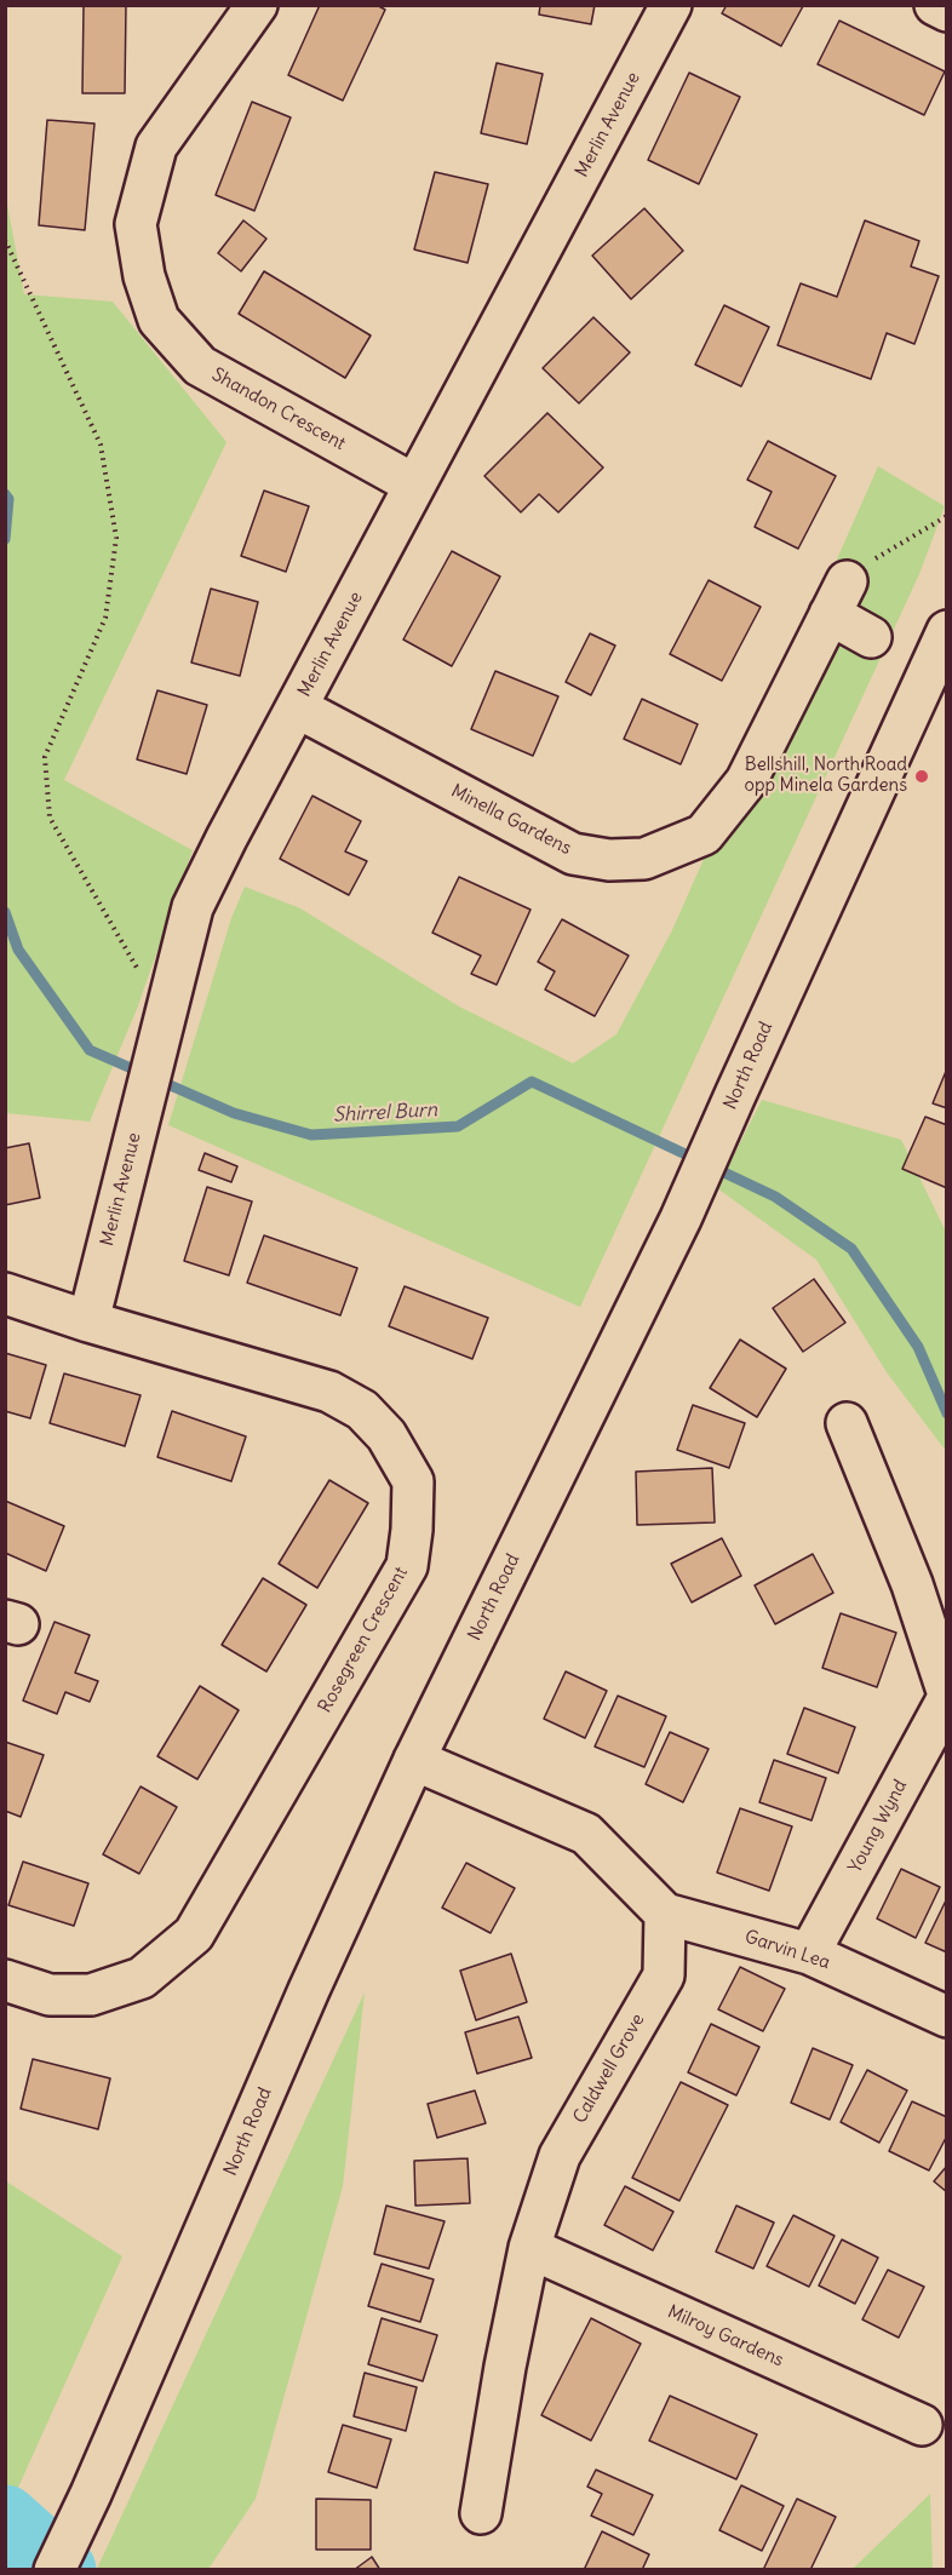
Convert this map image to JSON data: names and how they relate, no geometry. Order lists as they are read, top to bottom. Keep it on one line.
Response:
{"streets":{"street":["Merlin Avenue","Shandon Crescent","Minella Gardens","North Road","Rosegreen Crescent","Young Wynd","Garvin Lea","Caldwell Grove","Milroy Gardens"]},"crossings":[["Merlin Avenue","Shandon Crescent"],["Merlin Avenue","Minella Gardens"],["Merlin Avenue","Rosegreen Crescent"],["Young Wynd","Garvin Lea"],["Garvin Lea","Caldwell Grove"],["Caldwell Grove","Milroy Gardens"]],"water":["Shirrel Burn"],"places":["Bellshill, North Road opp Minela Gardens"]}
